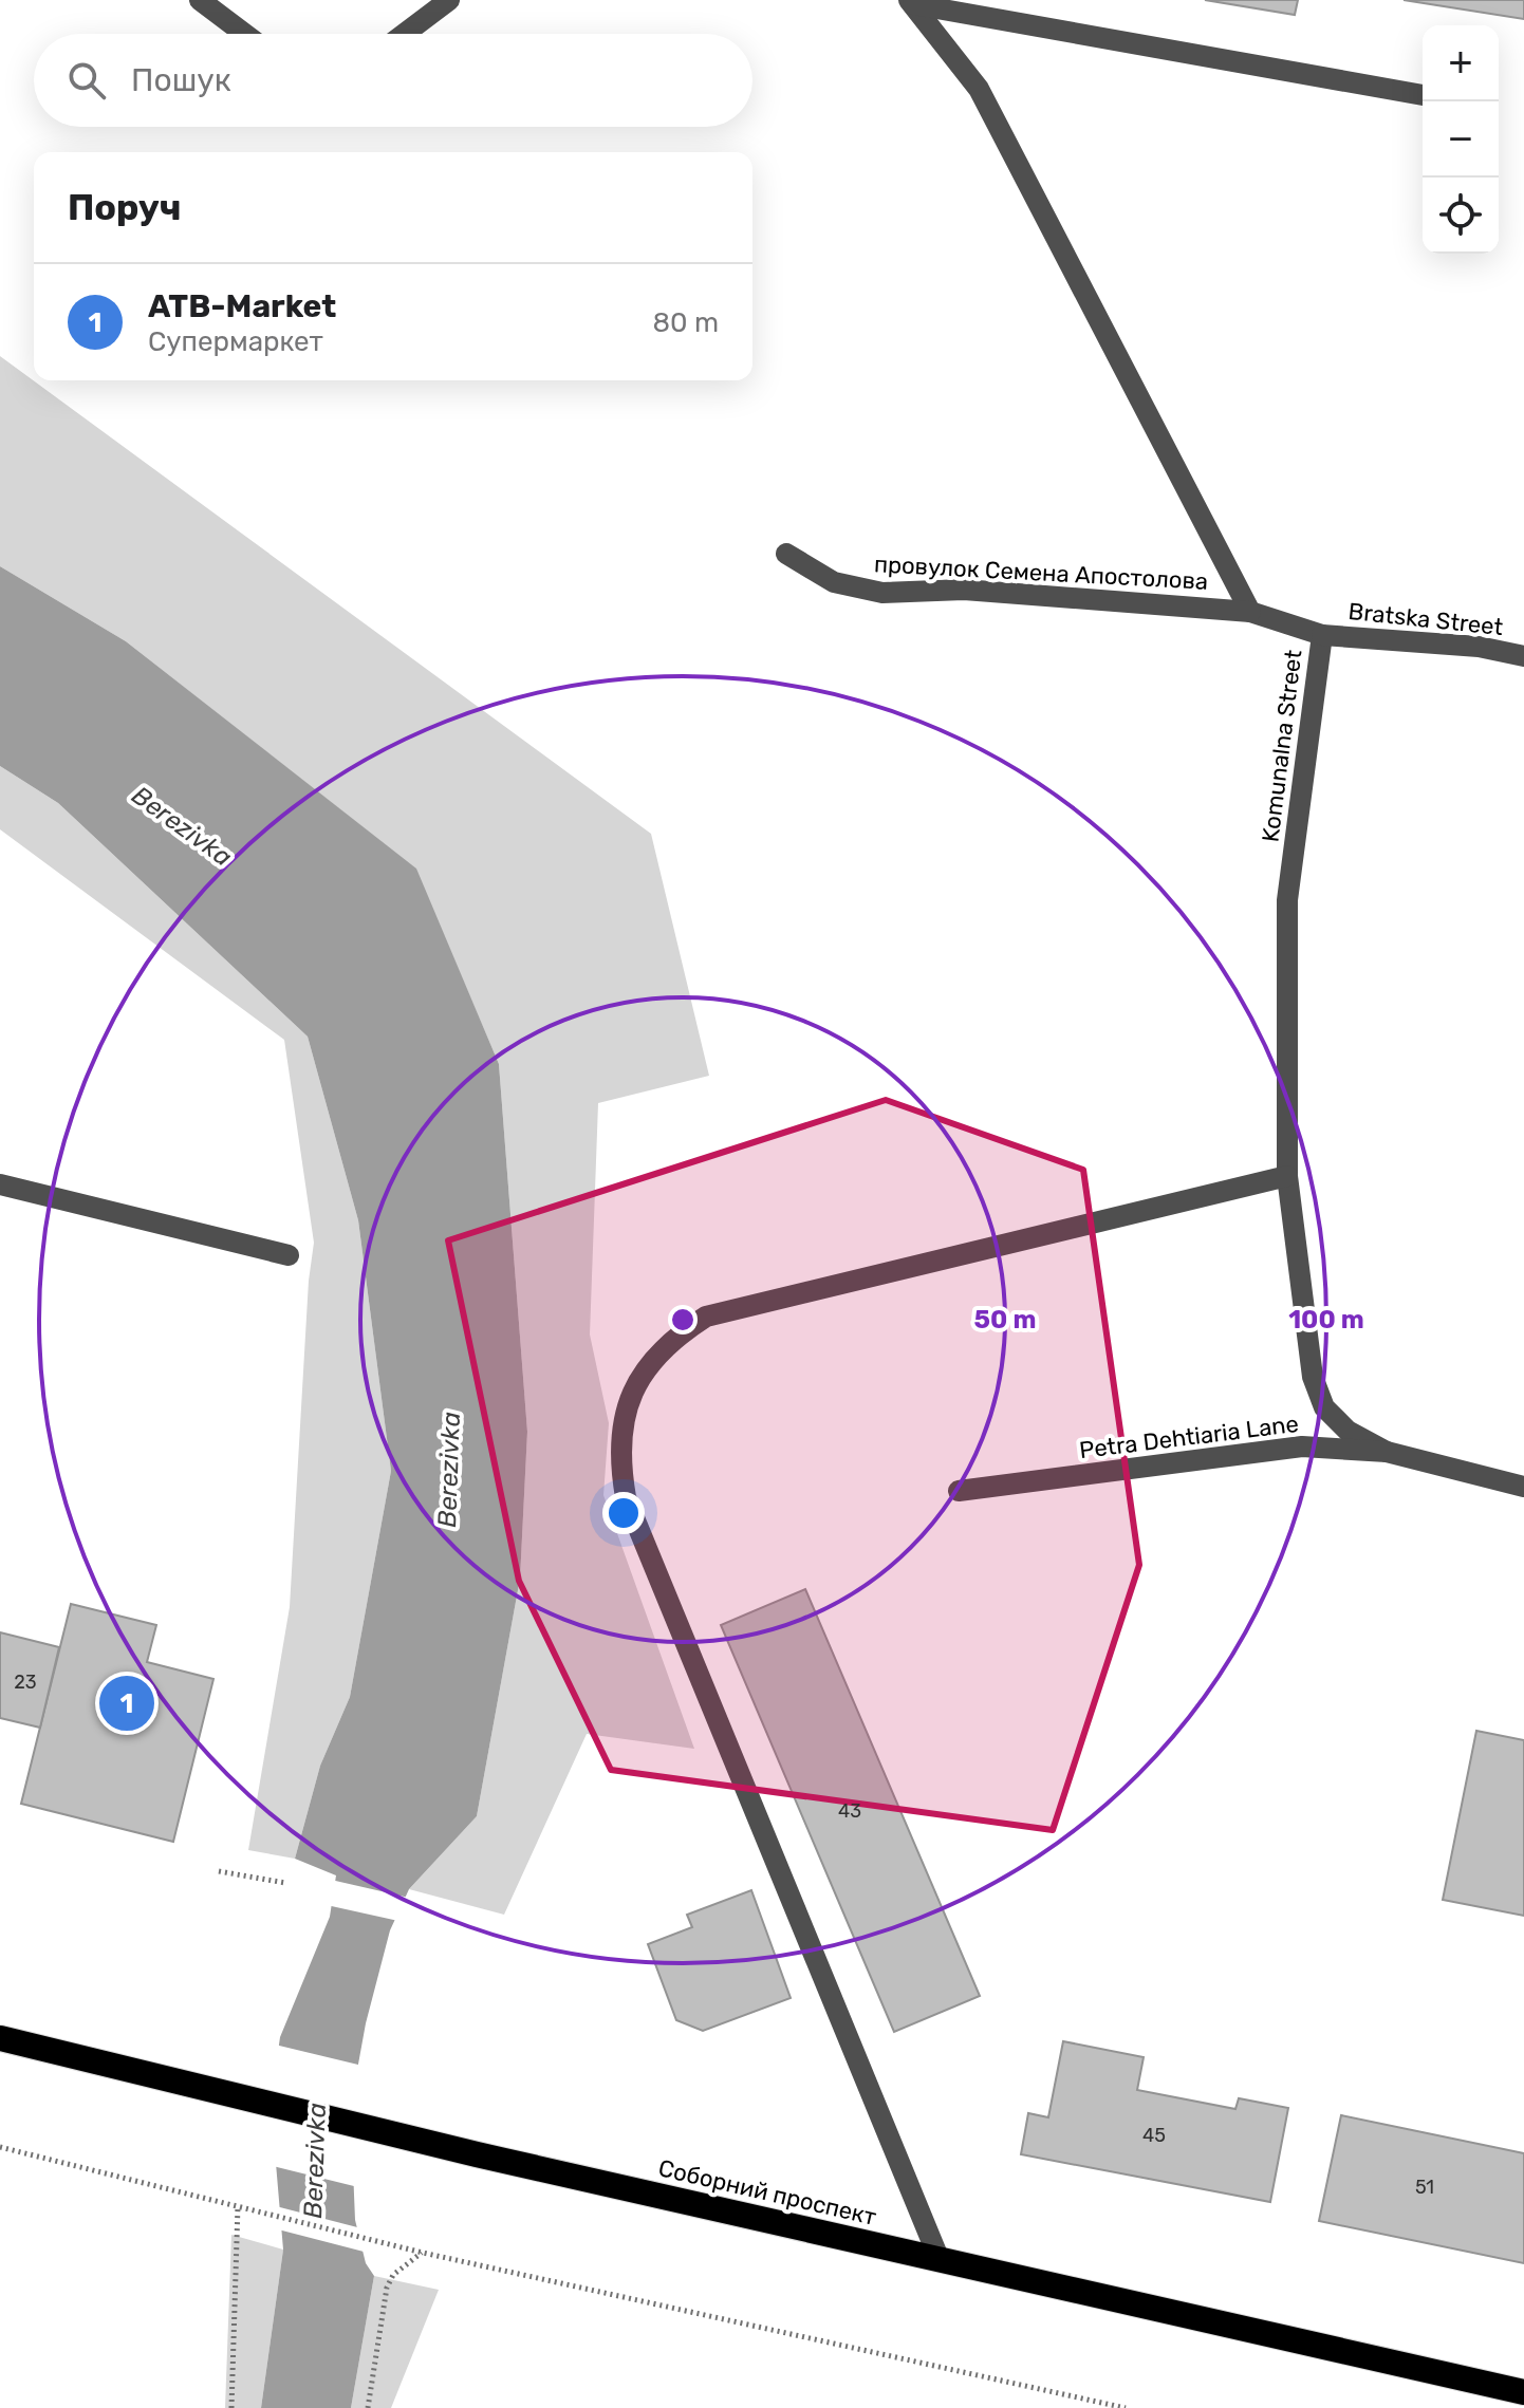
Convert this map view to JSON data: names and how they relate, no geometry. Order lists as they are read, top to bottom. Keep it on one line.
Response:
{"streets":{"highway":["Соборний проспект"],"street":["провулок Семена Апостолова","Bratska Street","Komunalna Street","Petra Dehtiaria Lane"]},"crossings":[["провулок Семена Апостолова","Komunalna Street"],["Bratska Street","Komunalna Street"],["Komunalna Street","Petra Dehtiaria Lane"]],"water":["Berezivka"],"house_numbers":["23","43","45","51"],"page":{"map_buttons":["+","−"],"search":"Пошук","heading":"Поруч","list":[{"mark":"1","name":"ATB-Market","note":"Супермаркет","value":"80 m"}],"pins":"1"},"rings":["50 m","100 m"]}
